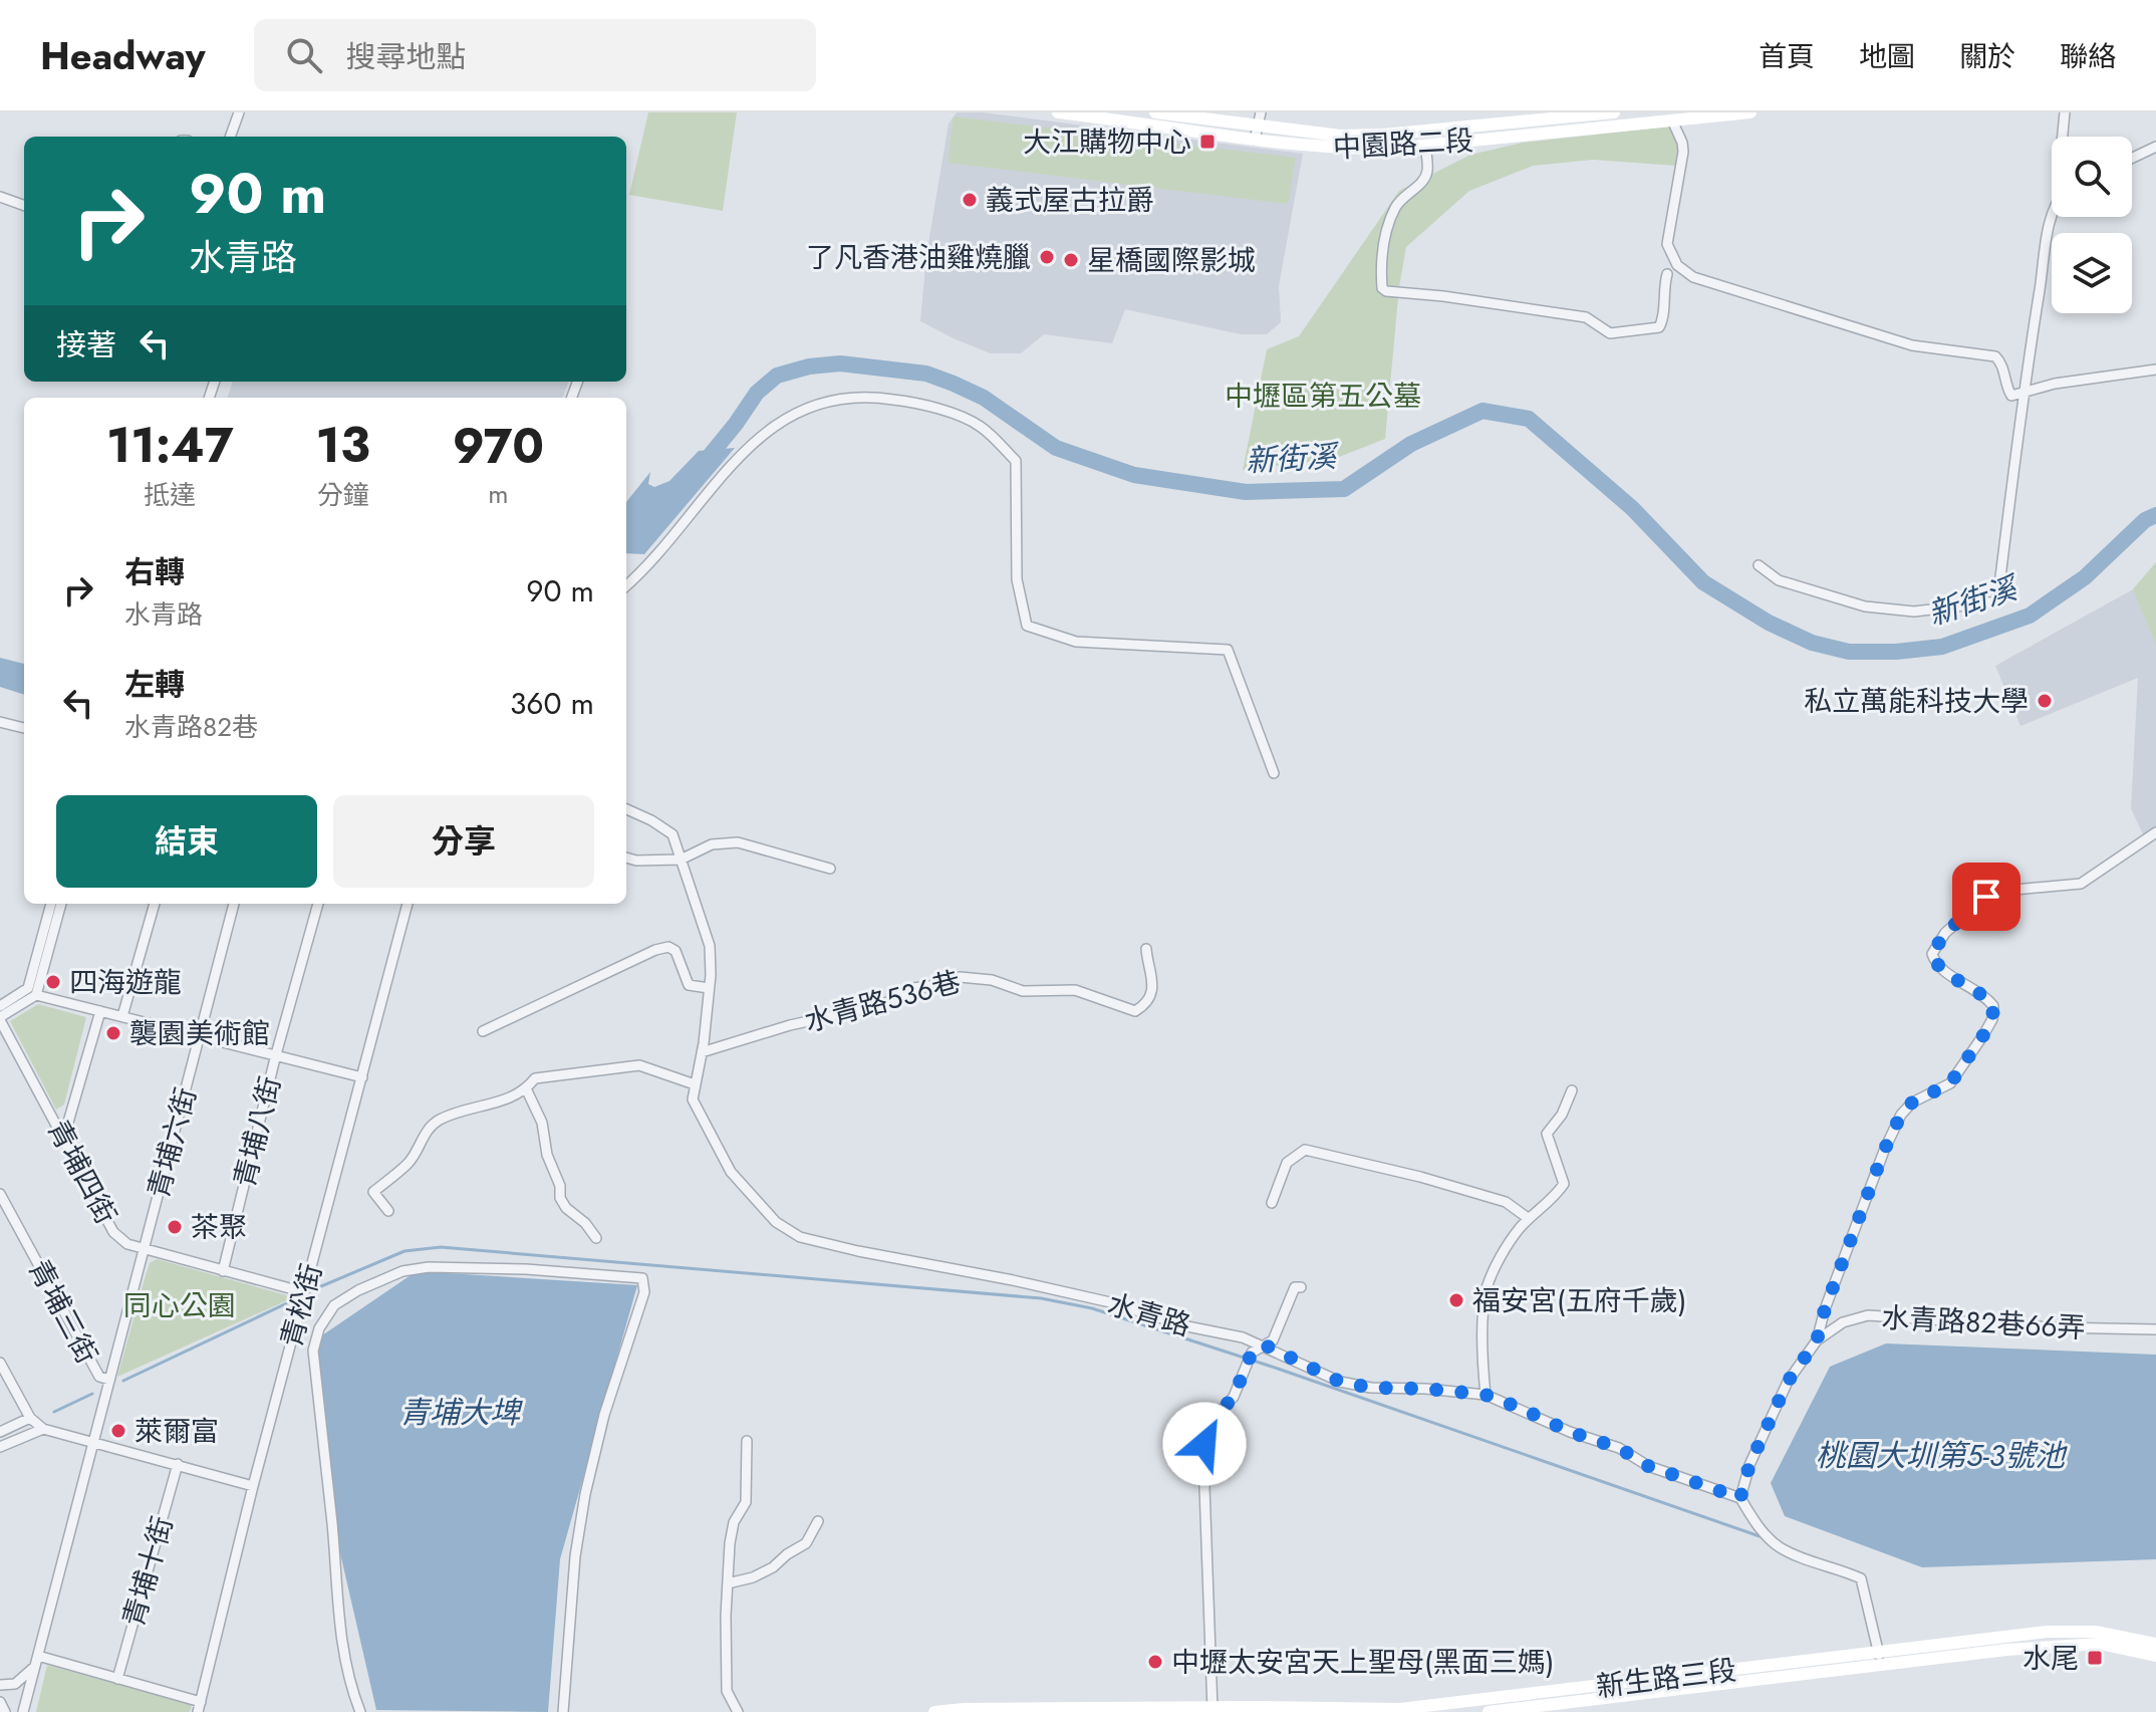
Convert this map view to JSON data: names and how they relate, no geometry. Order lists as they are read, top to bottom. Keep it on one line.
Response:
{"streets":{"main road":["中園路二段","新生路三段"],"street":["水青路536巷","青埔八街","青埔六街","青埔四街","青松街","青埔三街","水青路","水青路82巷66弄","青埔十街"]},"crossings":[["水青路536巷","水青路"],["青埔八街","青埔四街"],["青埔六街","青埔四街"],["青埔六街","青埔三街"],["青埔四街","青松街"]],"water":["新街溪","青埔大埤","桃園大圳第5-3號池"],"parks":["中壢區第五公墓","同心公園"],"places":{"transit":["大江購物中心","水尾"],"other":["義式屋古拉爵","了凡香港油雞燒臘","星橋國際影城","私立萬能科技大學","四海遊龍","襲園美術館","茶聚","福安宮(五府千歲)","萊爾富","中壢太安宮天上聖母(黑面三媽)"]},"page":{"header":"Headway","search":"搜尋地點","nav":["首頁","地圖","關於","聯絡"],"turn":["90 m","水青路"],"then":"接著","eta":["11:47","抵達","13","分鐘","970","m"],"list":[{"name":"右轉","note":"水青路","value":"90 m"},{"name":"左轉","note":"水青路82巷","value":"360 m"}],"buttons":["結束","分享"]}}
